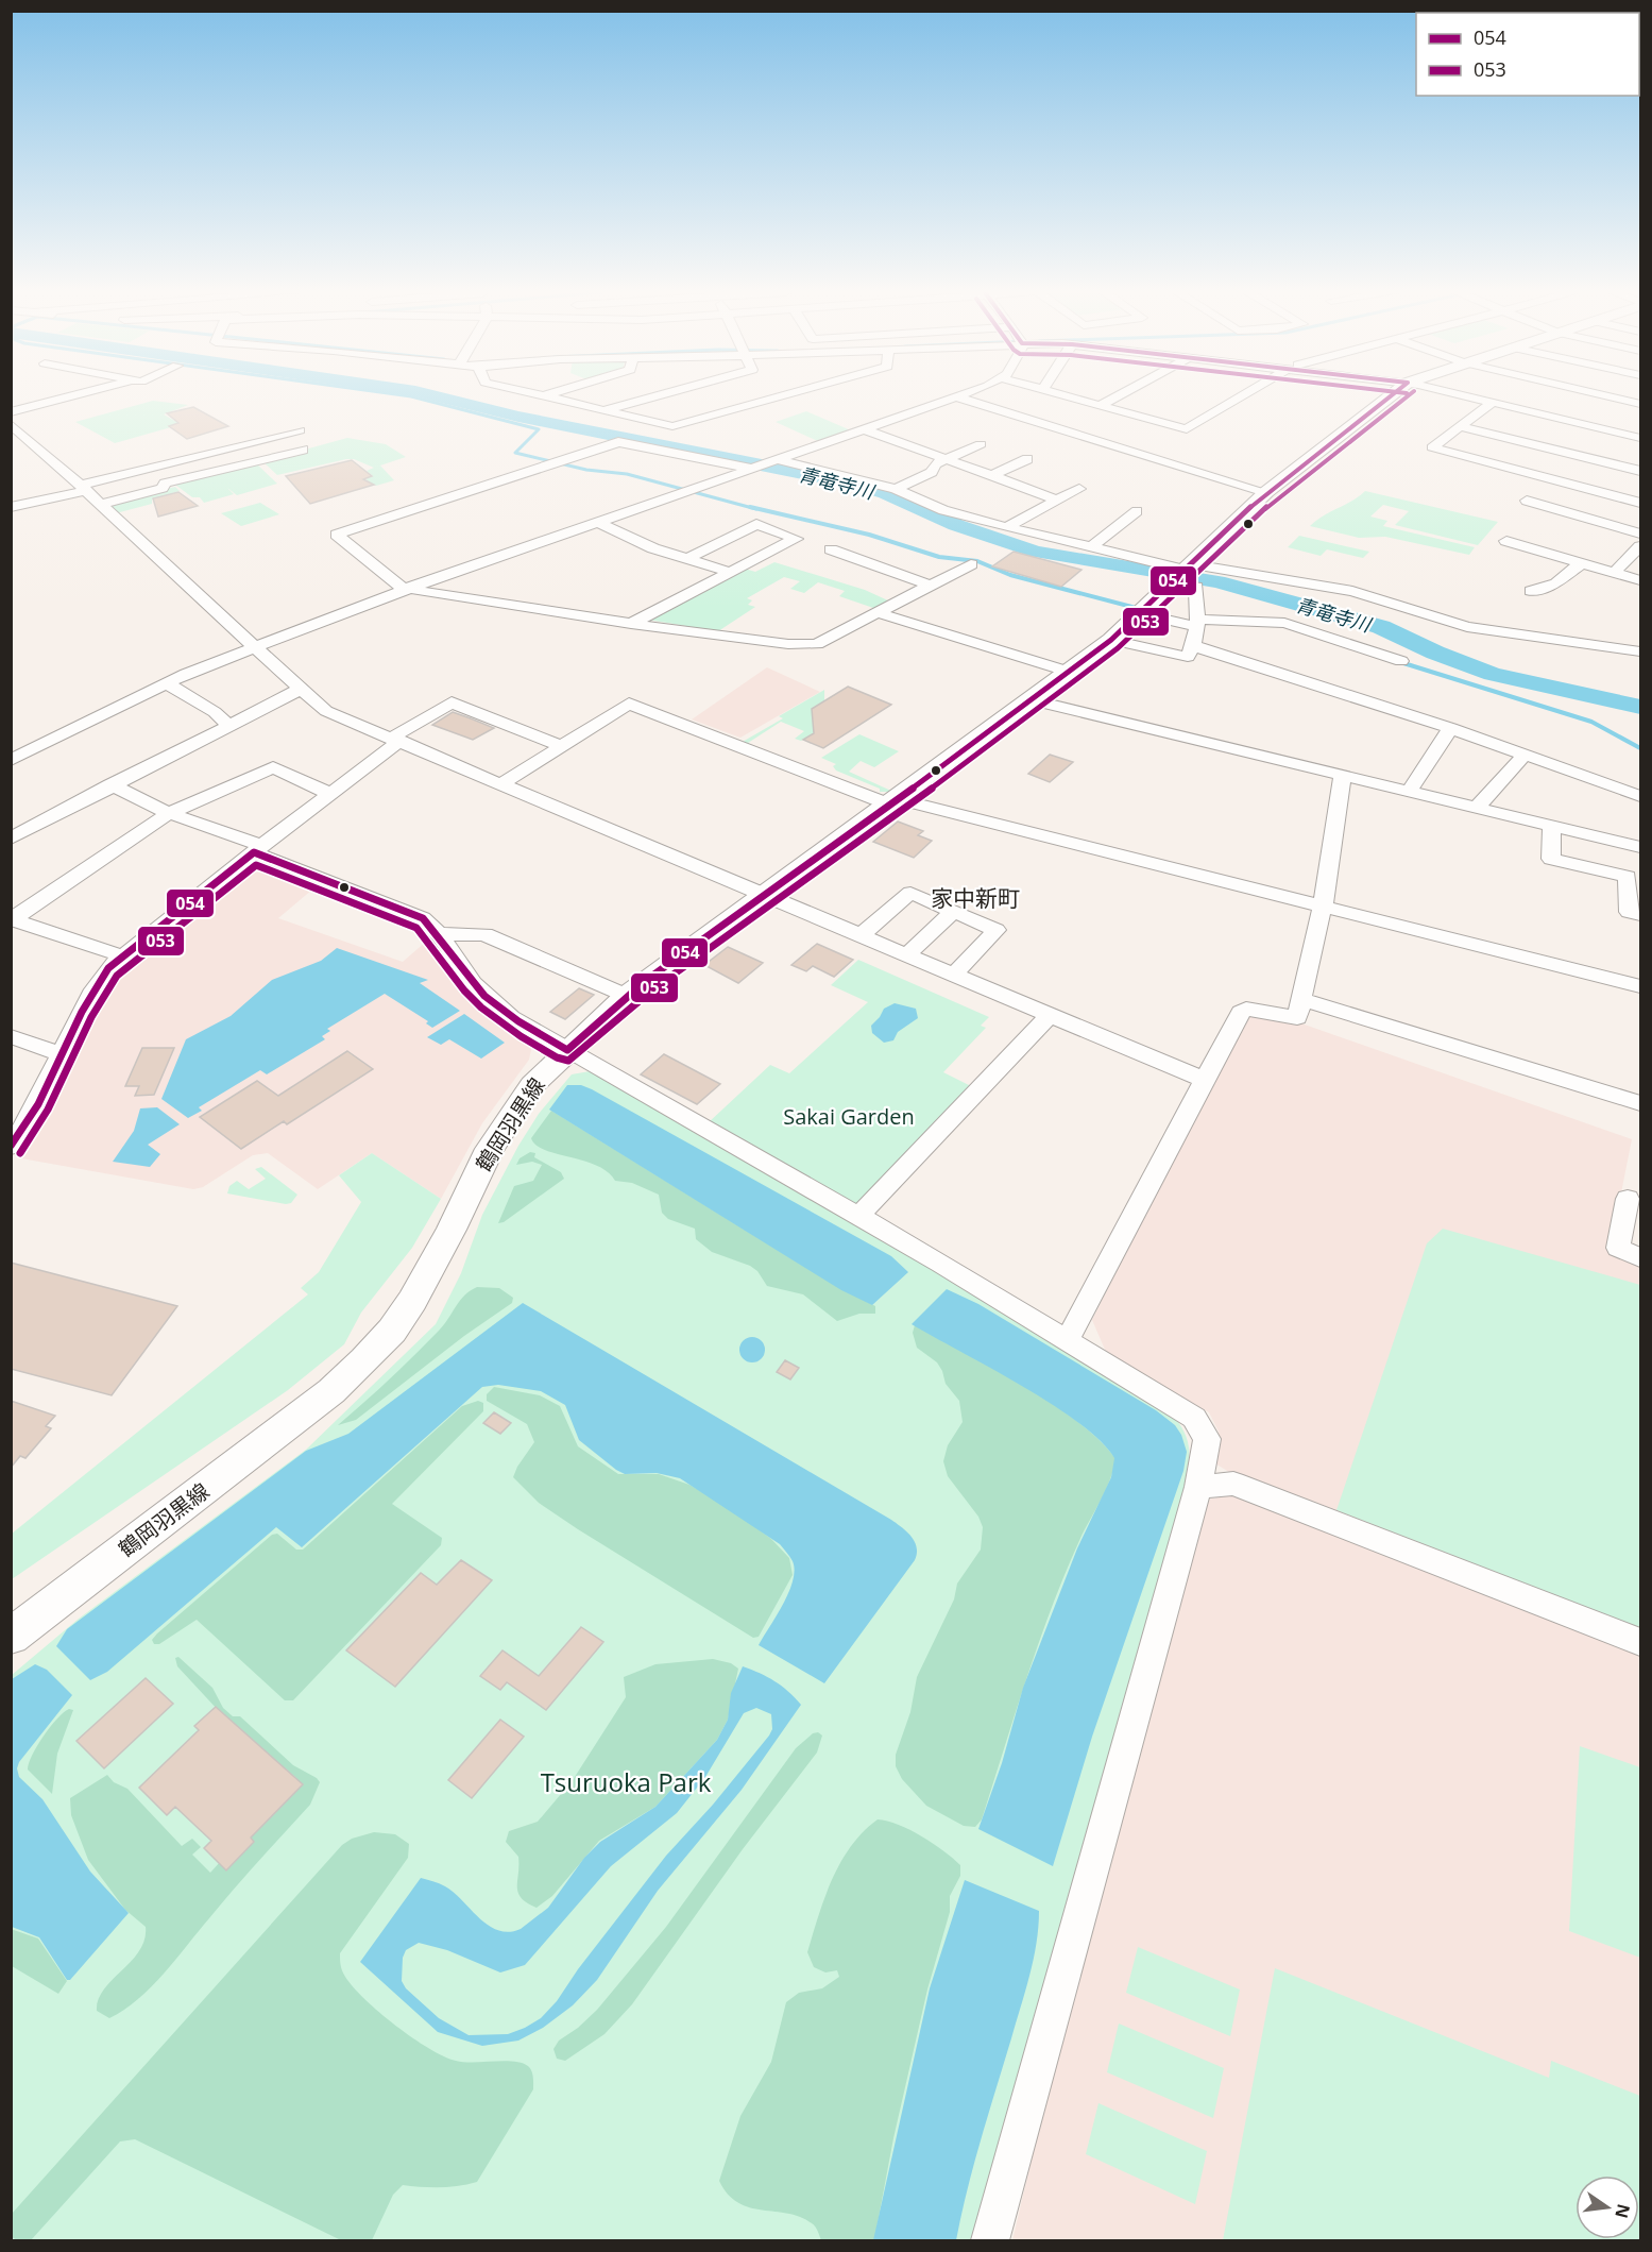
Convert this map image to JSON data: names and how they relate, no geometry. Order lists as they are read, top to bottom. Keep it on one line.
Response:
{"streets":{"main road":["鶴岡羽黒線"]},"districts":["家中新町"],"water":["青竜寺川"],"parks":["Sakai Garden","Tsuruoka Park"],"lines":["transit line 054","transit line 053"],"legend":["054","053"],"north":"right"}
